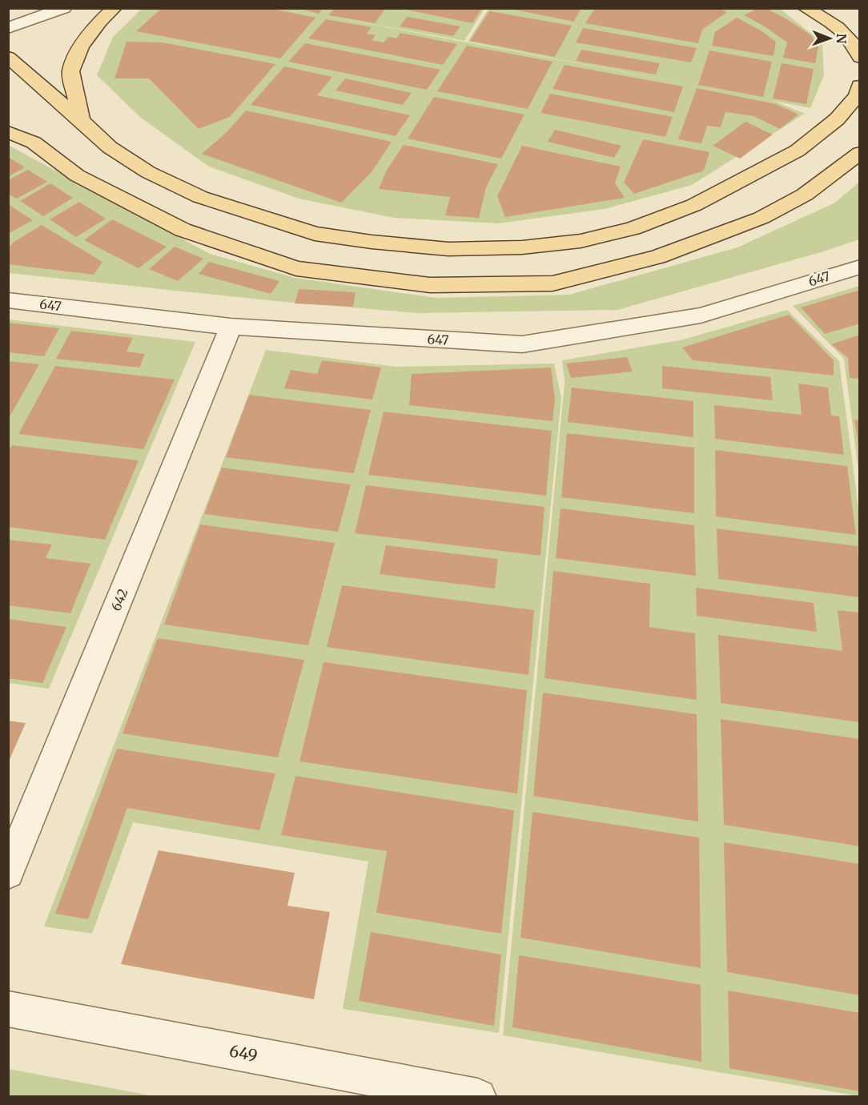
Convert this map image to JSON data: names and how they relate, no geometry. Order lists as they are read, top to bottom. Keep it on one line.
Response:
{"streets":{"street":["647","642","649"]},"crossings":[["647","642"]],"north":"right"}
